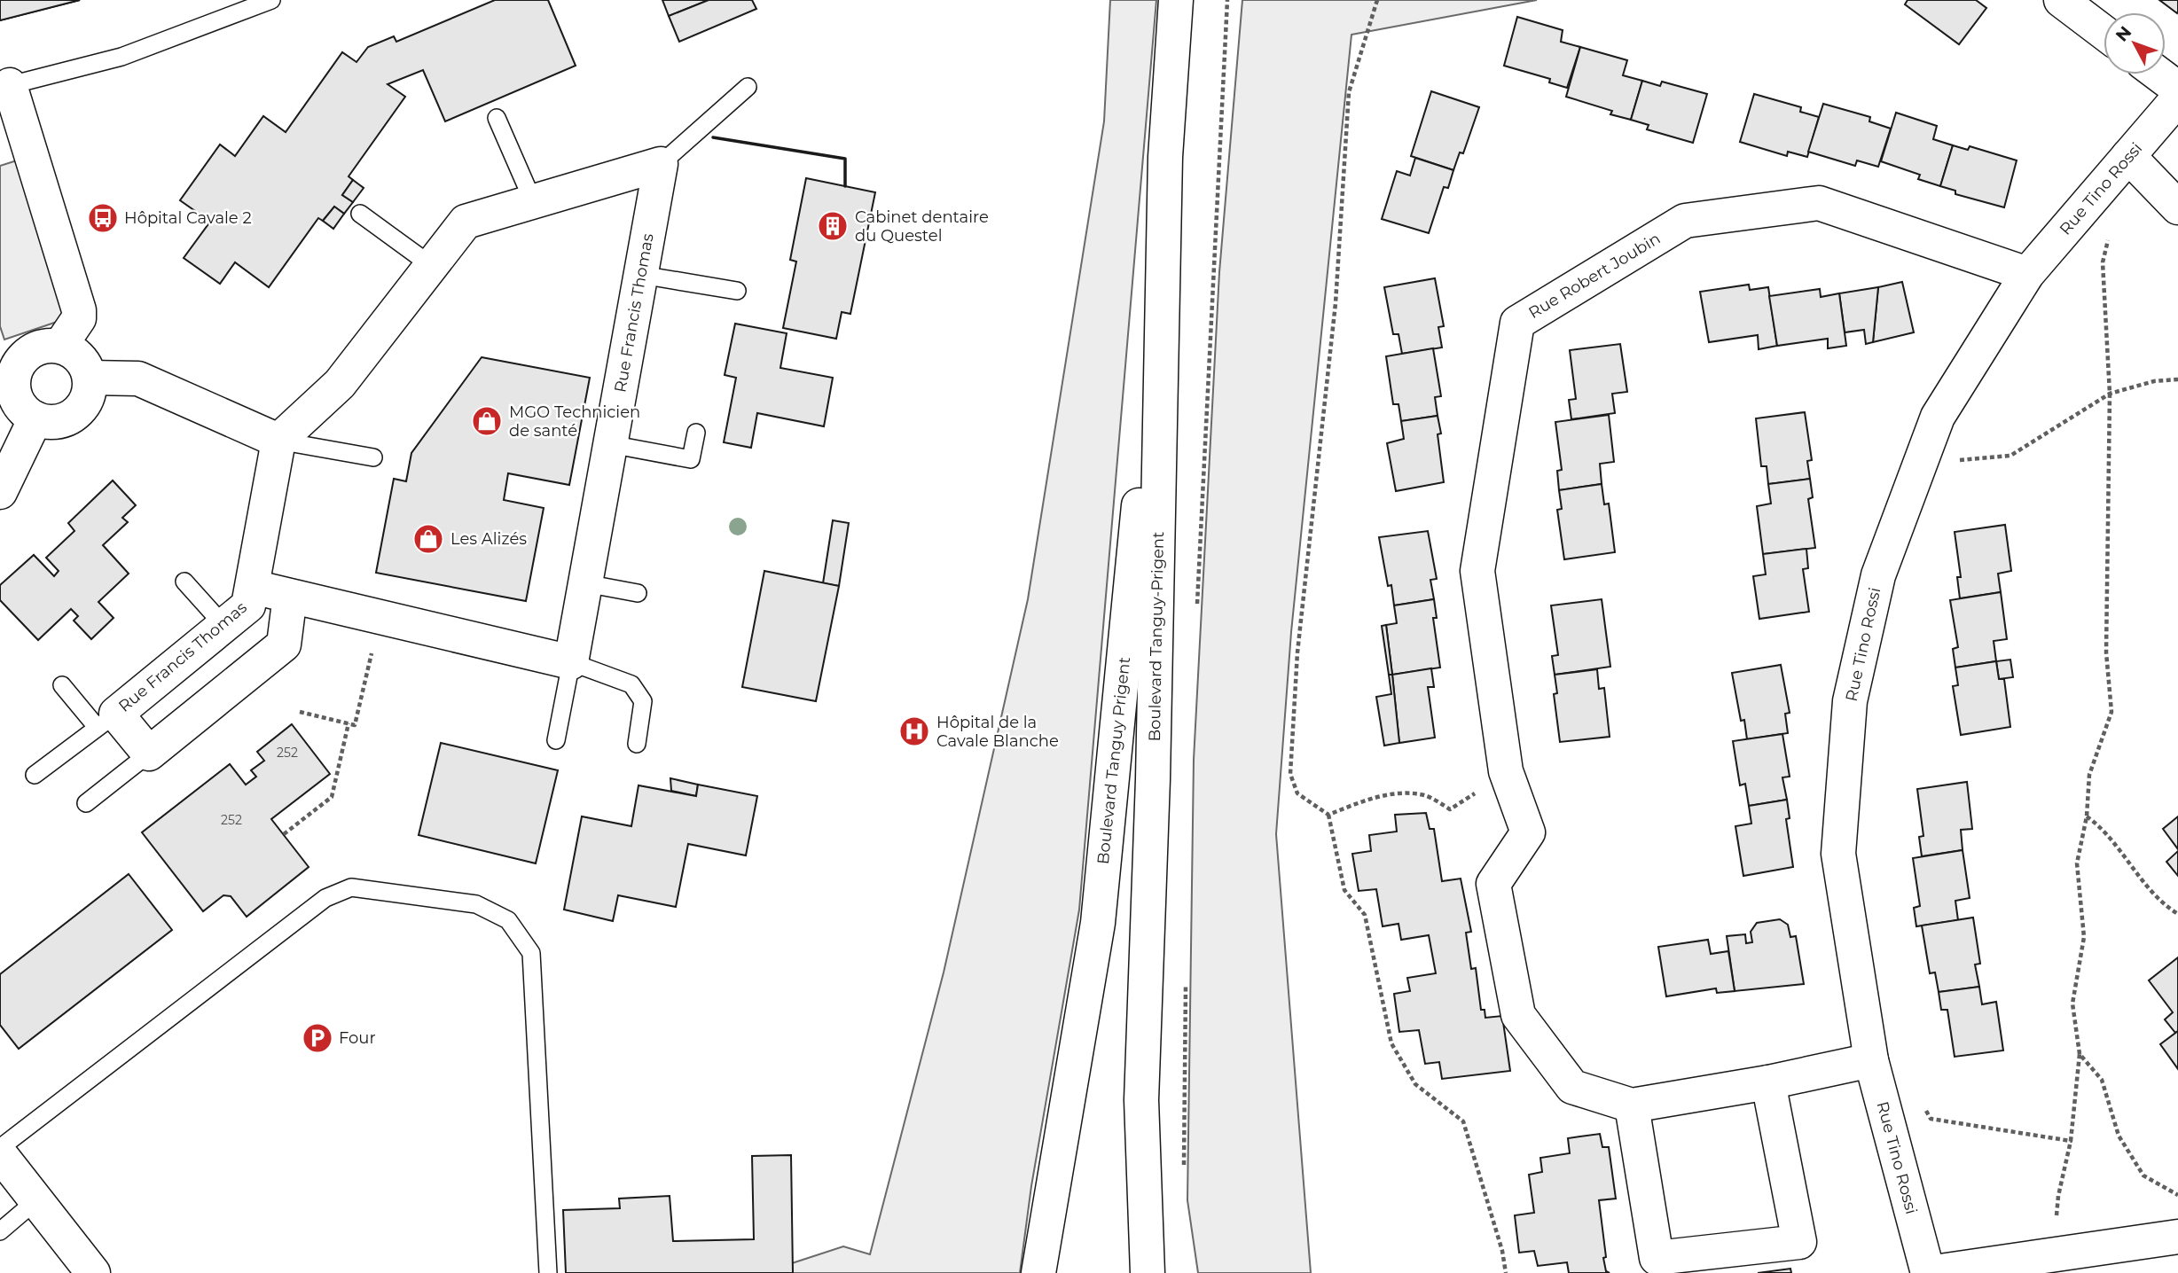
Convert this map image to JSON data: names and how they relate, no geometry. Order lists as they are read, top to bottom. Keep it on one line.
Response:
{"streets":{"street":["Rue Tino Rossi","Rue Robert Joubin","Rue Francis Thomas","Boulevard Tanguy-Prigent","Boulevard Tanguy Prigent"]},"crossings":[["Rue Tino Rossi","Rue Robert Joubin"],["Boulevard Tanguy-Prigent","Boulevard Tanguy Prigent"]],"places":{"bus stop":["Hôpital Cavale 2"],"building":["Cabinet dentaire du Questel"],"shop":["MGO Technicien de santé","Les Alizés"],"hospital":["Hôpital de la Cavale Blanche"],"parking":["Four"]},"house_numbers":["252","252"],"north":"top left"}
